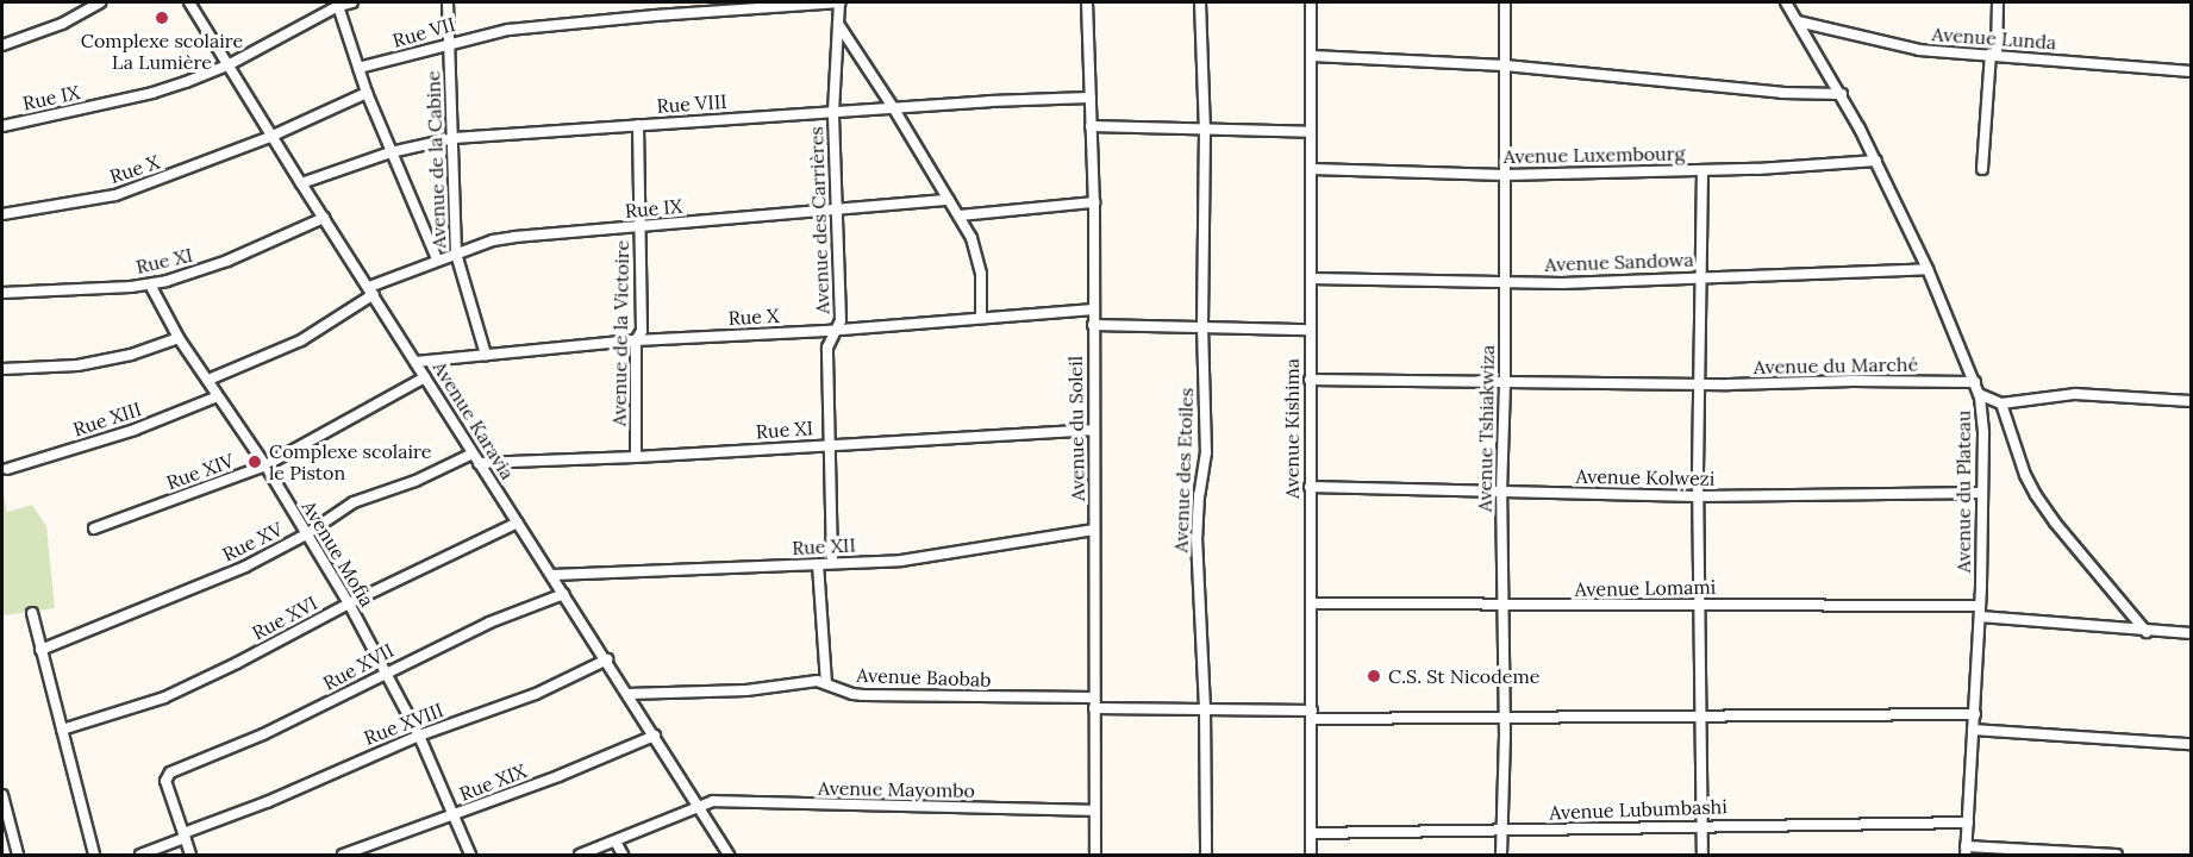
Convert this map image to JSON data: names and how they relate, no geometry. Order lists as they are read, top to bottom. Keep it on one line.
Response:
{"streets":{"street":["Rue VII","Avenue Lunda","Rue IX","Rue VIII","Avenue Luxembourg","Avenue de la Cabine","Rue X","Avenue des Carrières","Rue XI","Avenue Sandowa","Avenue de la Victoire","Avenue du Marché","Rue XIII","Avenue Karavia","Avenue du Soleil","Avenue Kishima","Avenue Tshiakwiza","Avenue des Etoiles","Rue XIV","Avenue Kolwezi","Avenue du Plateau","Rue XV","Rue XII","Avenue Mofia","Avenue Lomami","Rue XVI","Rue XVII","Avenue Baobab","Rue XVIII","Rue XIX","Avenue Mayombo","Avenue Lubumbashi"]},"crossings":[["Rue VII","Avenue de la Cabine"],["Rue VII","Avenue des Carrières"],["Avenue Lunda","Avenue du Plateau"],["Rue IX","Avenue de la Cabine"],["Rue IX","Avenue des Carrières"],["Rue IX","Avenue de la Victoire"],["Rue IX","Avenue Karavia"],["Rue VIII","Avenue de la Cabine"],["Rue VIII","Avenue des Carrières"],["Rue VIII","Avenue de la Victoire"],["Rue VIII","Avenue Karavia"],["Rue VIII","Avenue du Soleil"],["Avenue Luxembourg","Avenue Kishima"],["Avenue Luxembourg","Avenue Tshiakwiza"],["Avenue Luxembourg","Avenue du Plateau"],["Avenue de la Cabine","Rue X"],["Rue X","Avenue des Carrières"],["Rue X","Avenue de la Victoire"],["Rue X","Avenue Karavia"],["Rue X","Avenue du Soleil"],["Avenue des Carrières","Rue XI"],["Avenue des Carrières","Rue XII"],["Rue XI","Avenue de la Victoire"],["Rue XI","Avenue Karavia"],["Rue XI","Avenue du Soleil"],["Rue XI","Rue XV"],["Rue XI","Avenue Mofia"],["Avenue Sandowa","Avenue Kishima"],["Avenue Sandowa","Avenue Tshiakwiza"],["Avenue Sandowa","Avenue du Plateau"],["Avenue du Marché","Avenue Kishima"],["Avenue du Marché","Avenue Tshiakwiza"],["Avenue du Marché","Avenue du Plateau"],["Rue XIII","Avenue Mofia"],["Avenue Karavia","Rue XIV"],["Avenue Karavia","Rue XV"],["Avenue Karavia","Rue XII"],["Avenue Karavia","Rue XVI"],["Avenue Karavia","Rue XVII"],["Avenue Karavia","Avenue Baobab"],["Avenue Karavia","Rue XVIII"],["Avenue Karavia","Rue XIX"],["Avenue Karavia","Avenue Mayombo"],["Avenue du Soleil","Rue XII"],["Avenue du Soleil","Avenue Baobab"],["Avenue du Soleil","Avenue Mayombo"],["Avenue Kishima","Avenue Kolwezi"],["Avenue Kishima","Avenue Lomami"],["Avenue Kishima","Avenue Baobab"],["Avenue Kishima","Avenue Lubumbashi"],["Avenue Tshiakwiza","Avenue Kolwezi"],["Avenue Tshiakwiza","Avenue Lomami"],["Avenue Tshiakwiza","Avenue Baobab"],["Avenue Tshiakwiza","Avenue Lubumbashi"],["Avenue des Etoiles","Avenue Baobab"],["Rue XIV","Avenue Mofia"],["Avenue Kolwezi","Avenue du Plateau"],["Avenue du Plateau","Avenue Lomami"],["Avenue du Plateau","Avenue Baobab"],["Avenue du Plateau","Avenue Lubumbashi"],["Rue XV","Avenue Mofia"],["Avenue Mofia","Rue XVI"],["Avenue Mofia","Rue XVII"],["Avenue Mofia","Rue XVIII"],["Avenue Mofia","Rue XIX"],["Rue XVII","Rue XVIII"]],"places":["Complexe scolaire La Lumière","Complexe scolaire le Piston","C.S. St Nicodeme"]}
